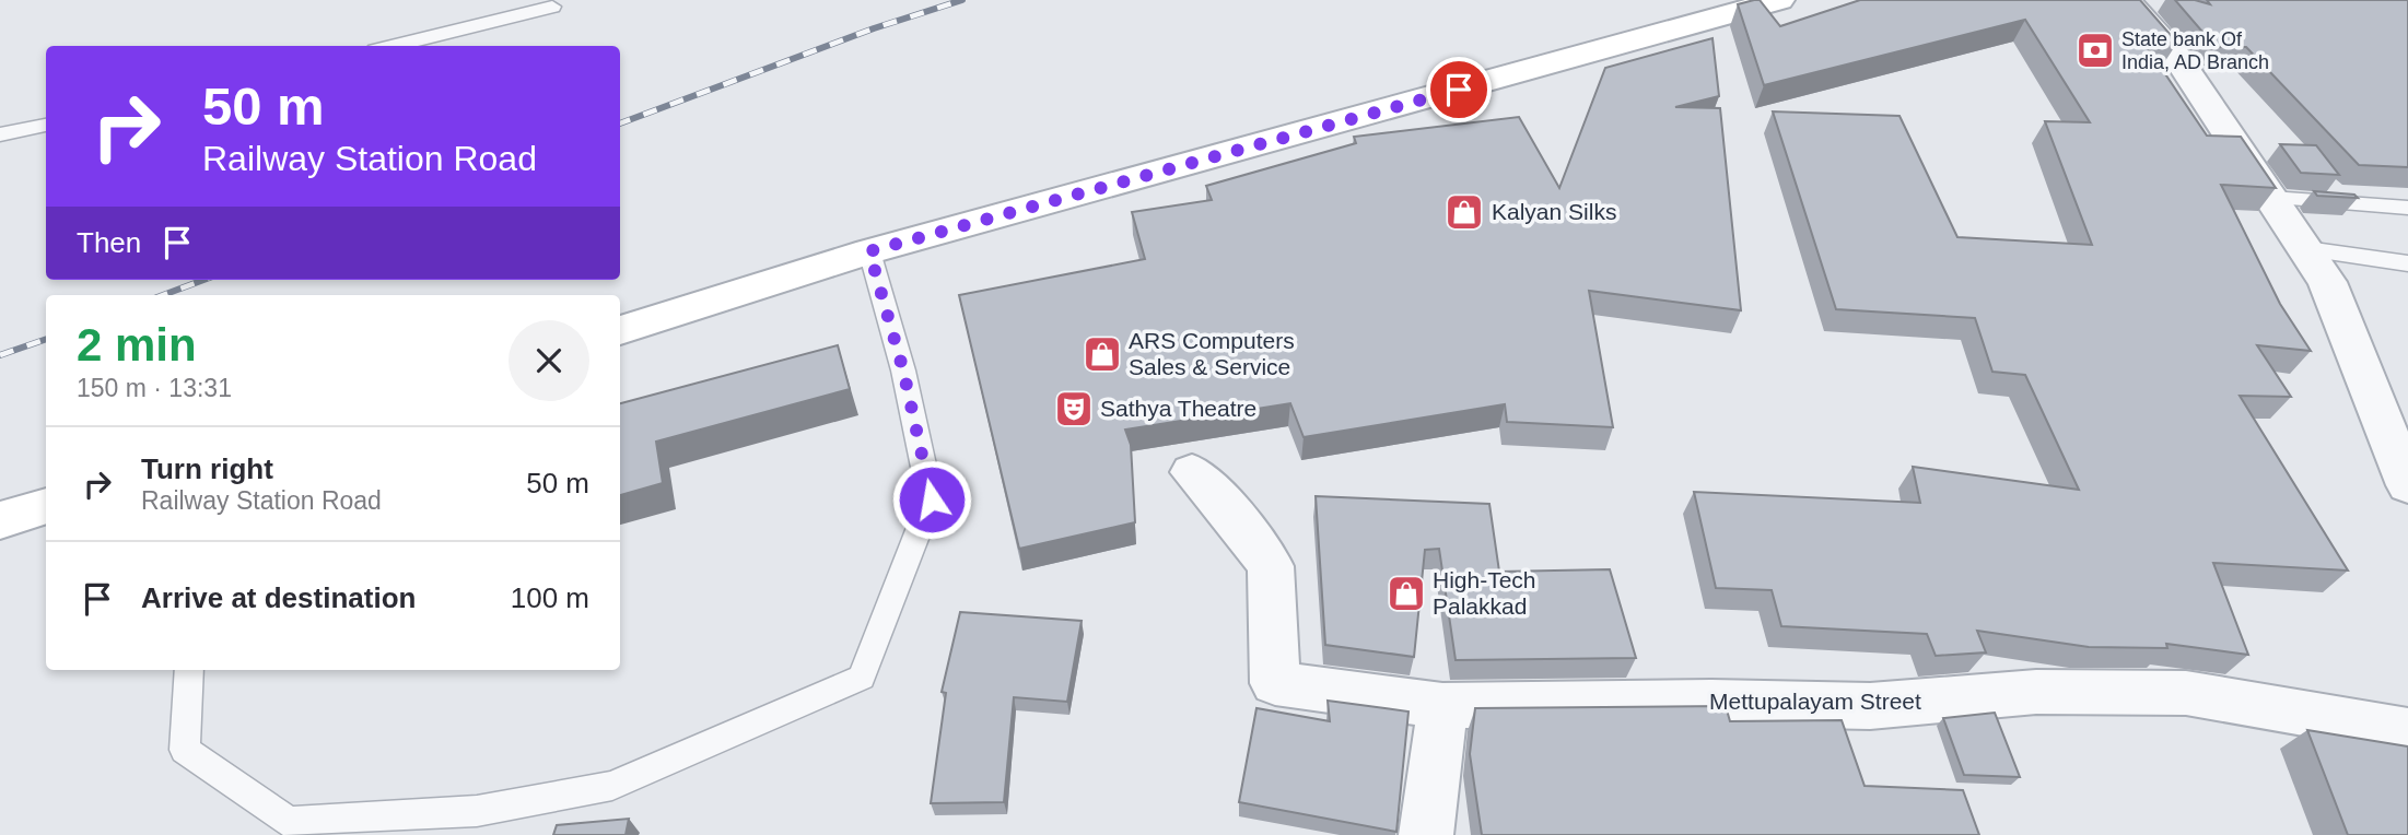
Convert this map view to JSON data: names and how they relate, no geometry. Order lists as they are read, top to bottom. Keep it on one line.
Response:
{"streets":{"street":["Mettupalayam Street"]},"places":{"bank":["State bank Of India, AD Branch"],"shop":["Kalyan Silks","ARS Computers Sales & Service","High-Tech Palakkad"],"theatre":["Sathya Theatre"]},"page":{"turn":["50 m","Railway Station Road"],"then":"Then","heading":["2 min","150 m · 13:31"],"list":[{"name":"Turn right","note":"Railway Station Road","value":"50 m"},{"name":"Arrive at destination","value":"100 m"}]}}
